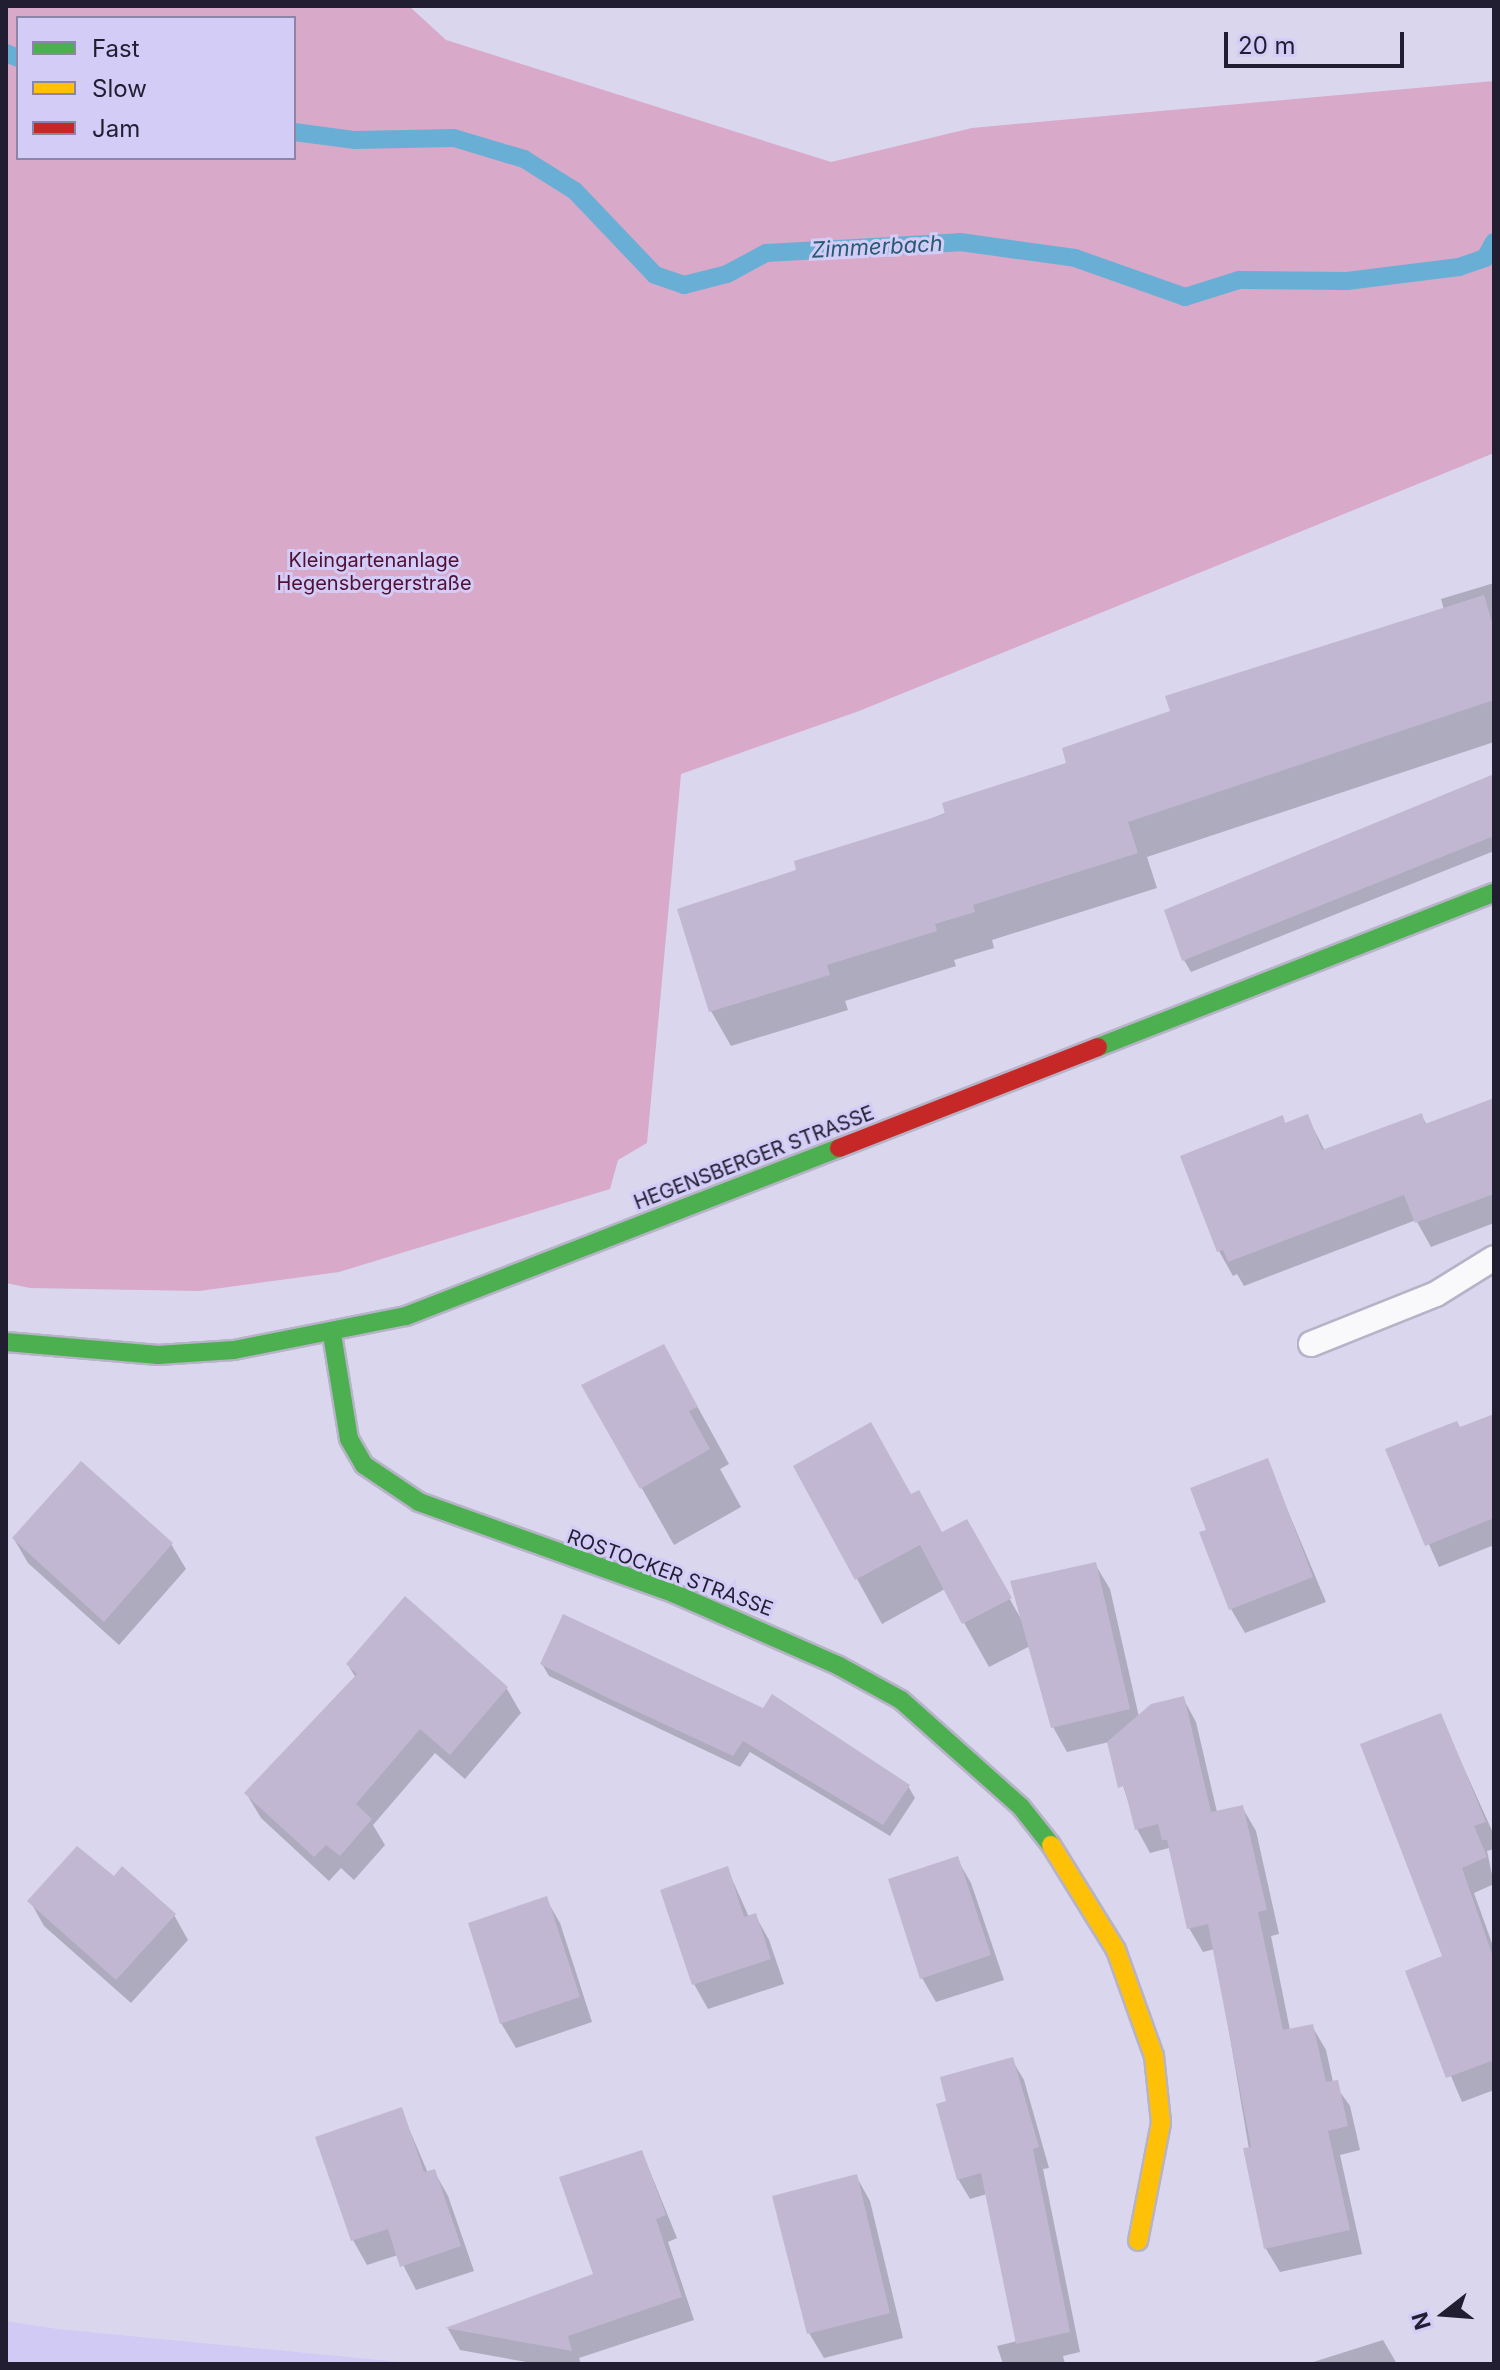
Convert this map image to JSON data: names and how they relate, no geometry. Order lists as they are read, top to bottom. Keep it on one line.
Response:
{"streets":{"street":["HEGENSBERGER STRASSE","ROSTOCKER STRASSE"]},"crossings":[["HEGENSBERGER STRASSE","ROSTOCKER STRASSE"]],"water":["Zimmerbach"],"parks":["Kleingartenanlage Hegensbergerstraße"],"legend":["Fast","Slow","Jam"],"scale_bar":"20 m","north":"left"}
